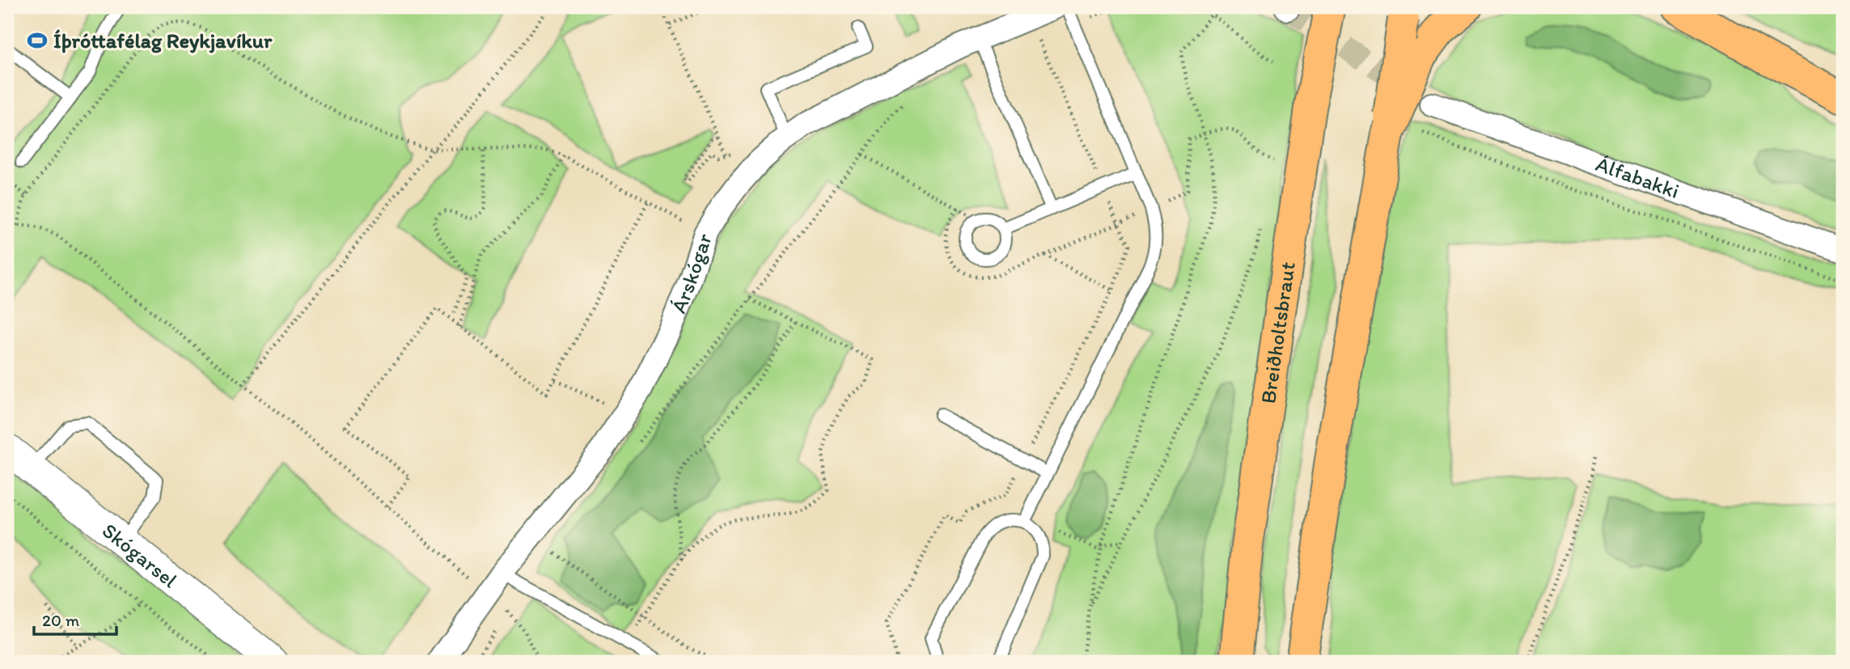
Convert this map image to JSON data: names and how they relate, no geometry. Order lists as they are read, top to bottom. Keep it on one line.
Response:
{"streets":{"main road":["Breiðholtsbraut"],"street":["Álfabakki","Árskógar","Skógarsel"]},"places":{"sports":["Íþróttafélag Reykjavíkur"]},"scale_bar":"20 m"}
